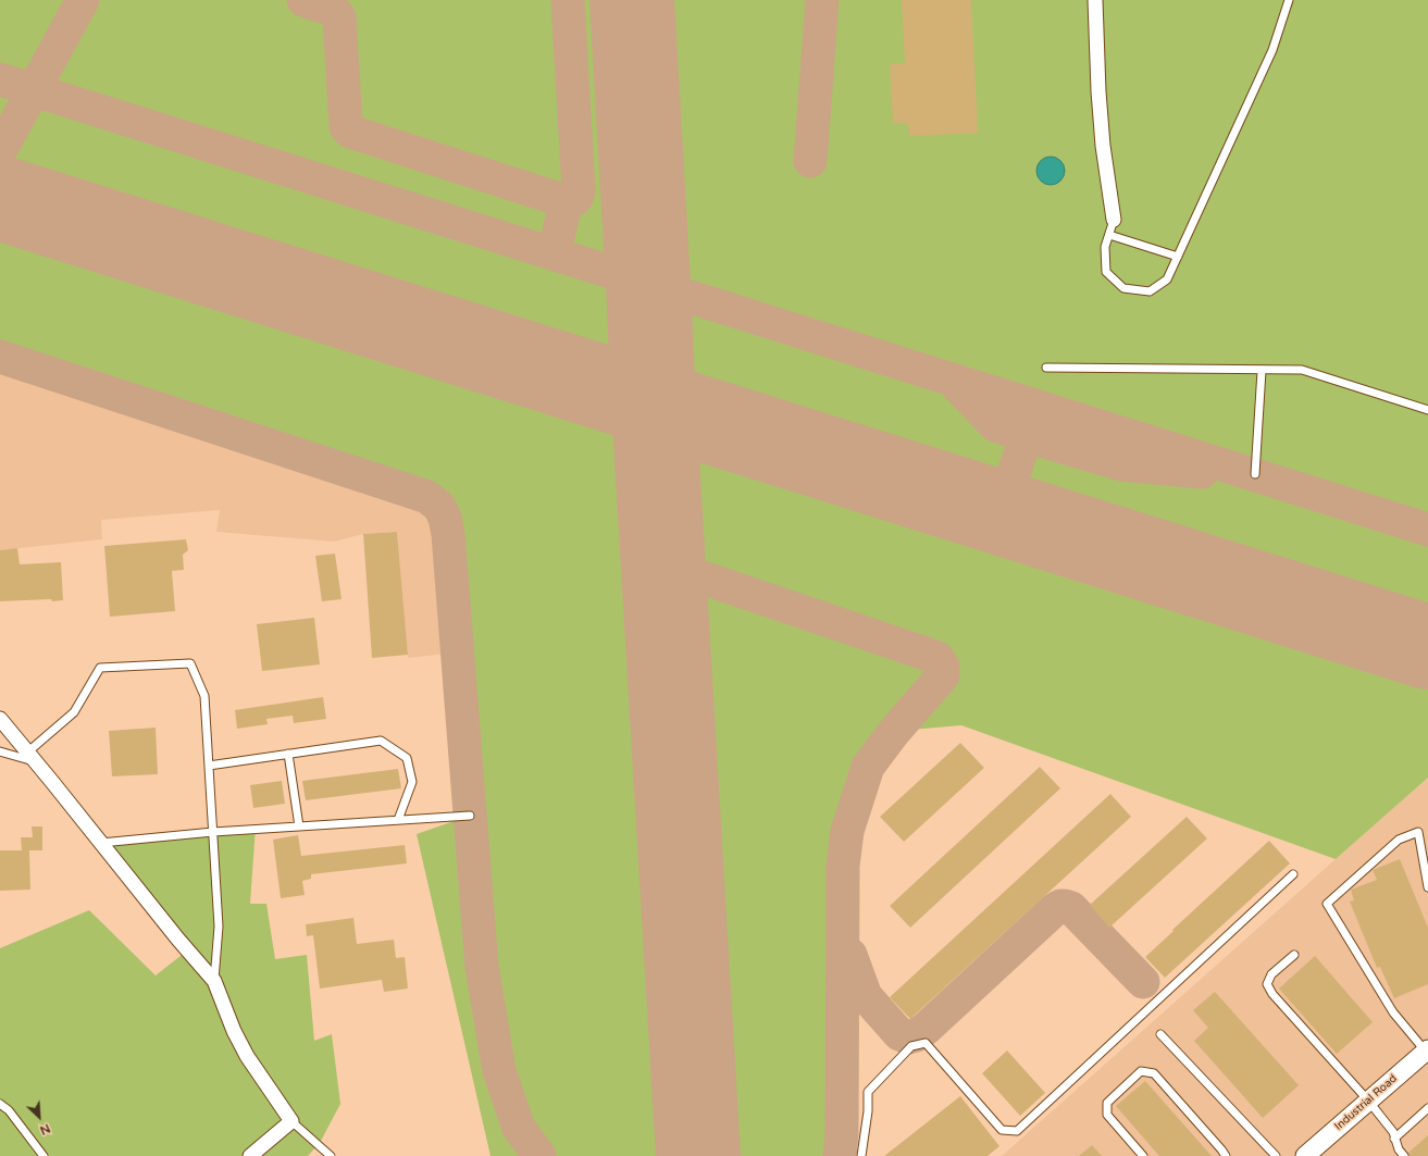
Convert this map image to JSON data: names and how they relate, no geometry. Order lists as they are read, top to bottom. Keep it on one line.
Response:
{"streets":{"street":["Industrial Road"]},"north":"bottom right"}
